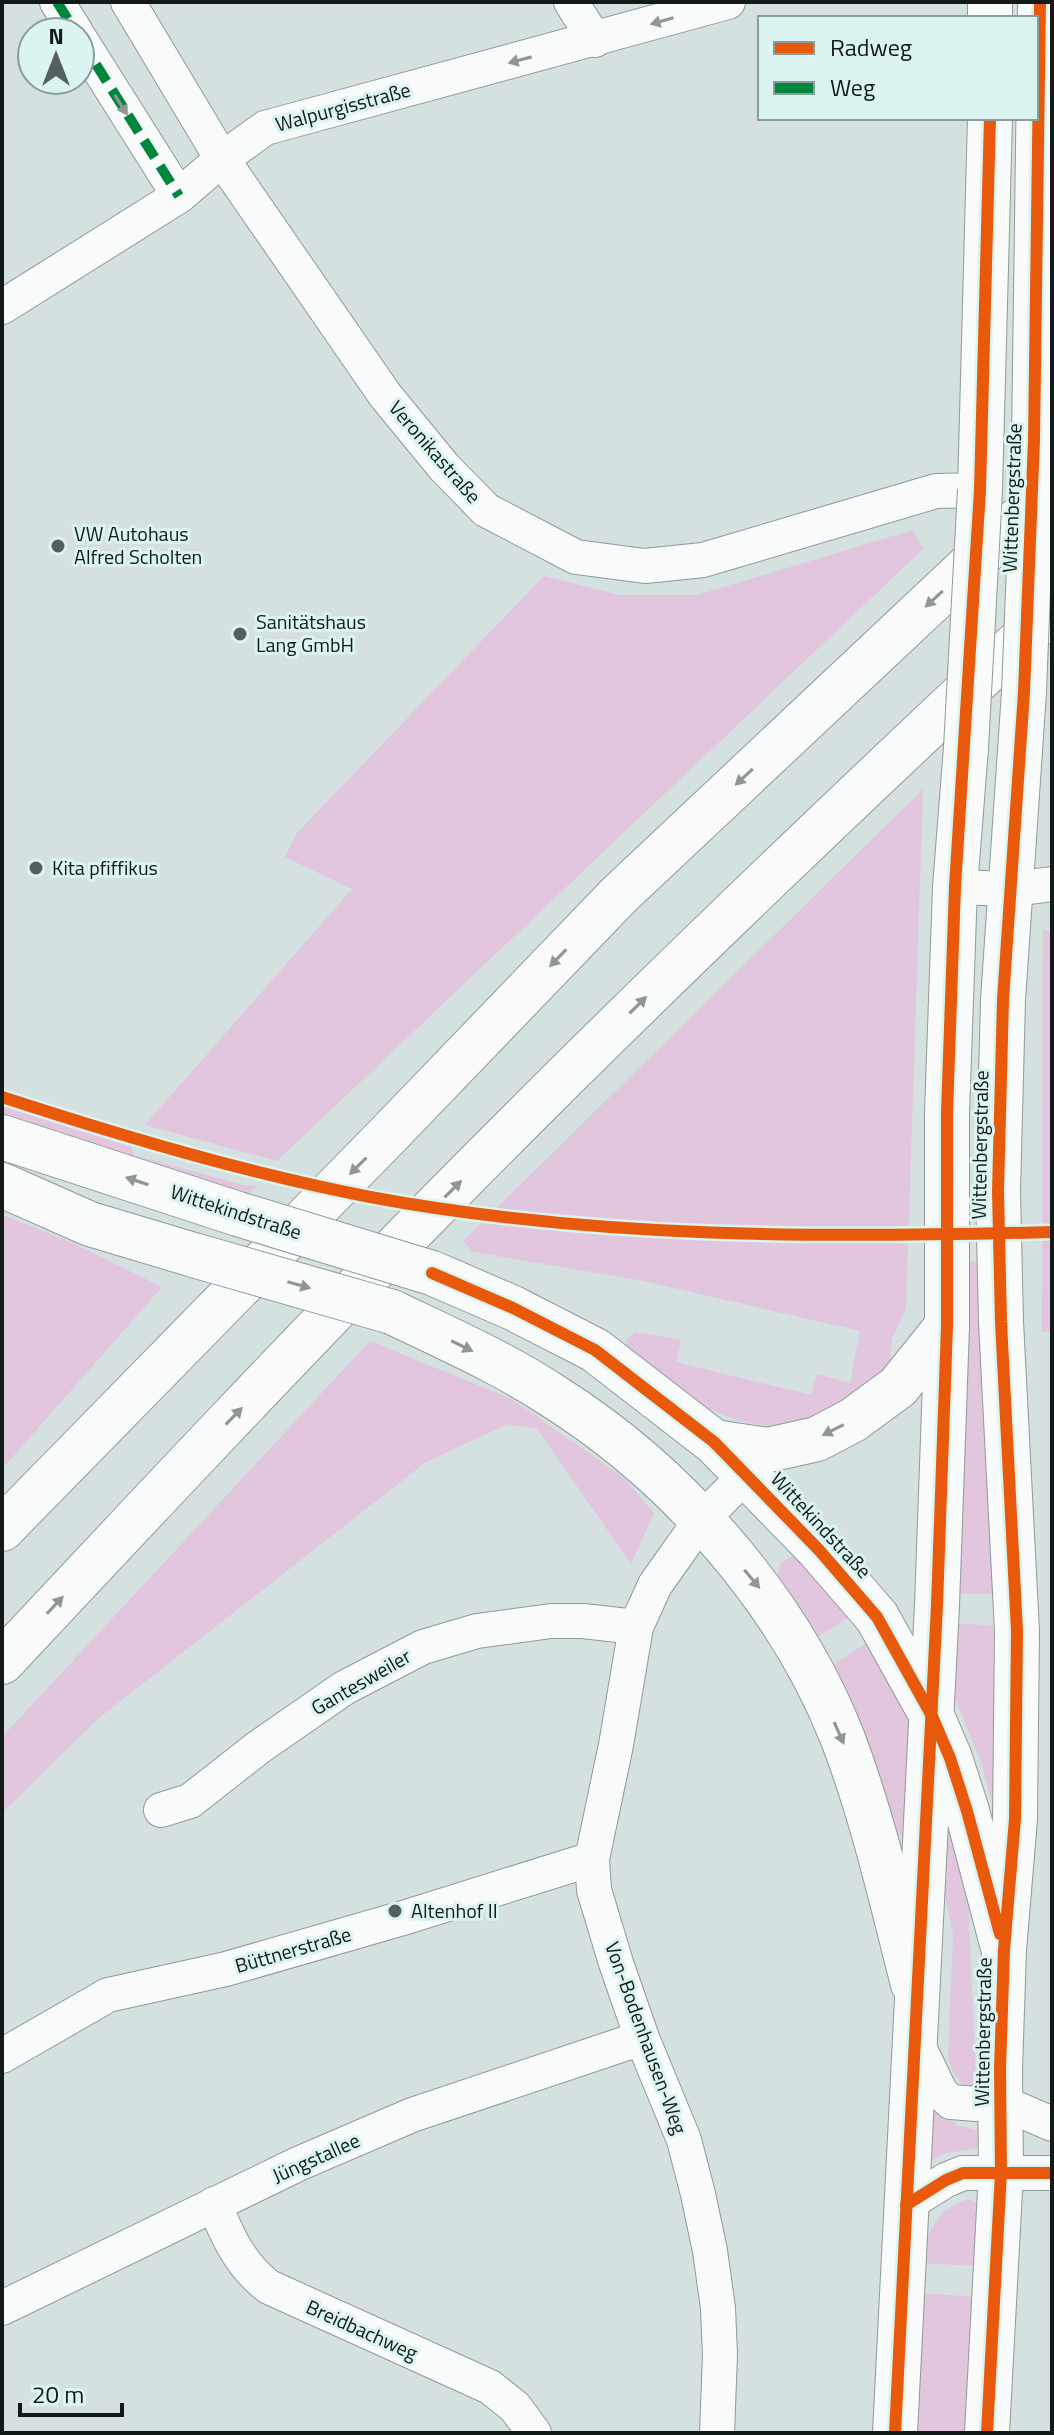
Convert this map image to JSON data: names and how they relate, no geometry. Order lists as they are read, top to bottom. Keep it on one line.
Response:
{"streets":{"main road":["Wittenbergstraße","Wittekindstraße"],"street":["Walpurgisstraße","Veronikastraße","Gantesweiler","Büttnerstraße","Von-Bodenhausen-Weg","Jüngstallee","Breidbachweg"]},"crossings":[["Walpurgisstraße","Veronikastraße"],["Veronikastraße","Wittenbergstraße"],["Wittenbergstraße","Wittekindstraße"],["Wittekindstraße","Von-Bodenhausen-Weg"],["Gantesweiler","Von-Bodenhausen-Weg"],["Büttnerstraße","Von-Bodenhausen-Weg"],["Von-Bodenhausen-Weg","Jüngstallee"],["Jüngstallee","Breidbachweg"]],"one_way":["Walpurgisstraße"],"places":["VW Autohaus Alfred Scholten","Sanitätshaus Lang GmbH","Kita pfiffikus","Altenhof II"],"legend":["Radweg","Weg"],"scale_bar":"20 m","north":"top"}
